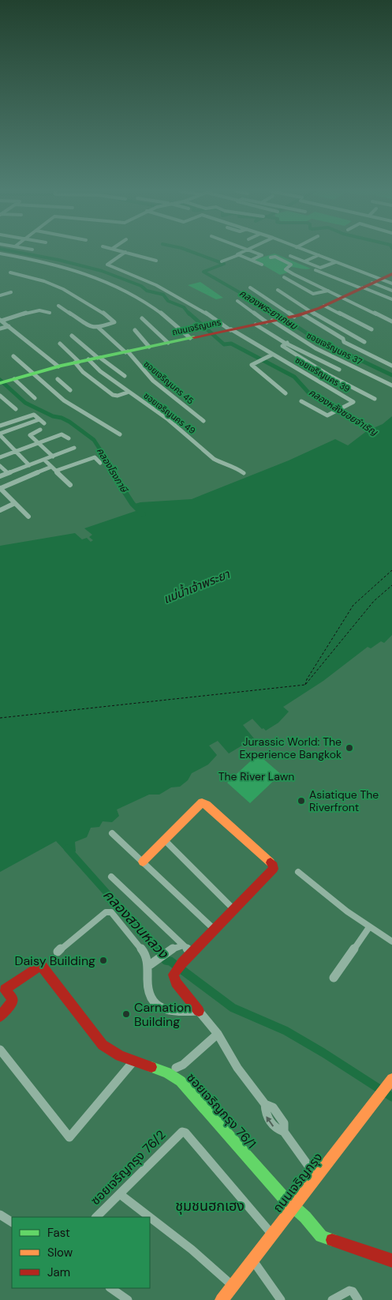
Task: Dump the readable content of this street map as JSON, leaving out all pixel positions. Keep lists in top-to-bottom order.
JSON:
{
  "streets": {
    "main road": ["ถนนเจริญนคร", "ซอยเจริญกรุง 76/1", "ถนนเจริญกรุง"],
    "street": [
      "ซอยเจริญนคร 37",
      "ซอยเจริญนคร 39",
      "ซอยเจริญนคร 45",
      "ซอยเจริญนคร 49",
      "ซอยเจริญกรุง 76/2"
    ]
  },
  "crossings": [
    ["ถนนเจริญนคร", "ซอยเจริญนคร 37"],
    ["ถนนเจริญนคร", "ซอยเจริญนคร 39"],
    ["ถนนเจริญนคร", "ซอยเจริญนคร 45"],
    ["ถนนเจริญนคร", "ซอยเจริญนคร 49"],
    ["ซอยเจริญกรุง 76/1", "ถนนเจริญกรุง"],
    ["ซอยเจริญกรุง 76/2", "ถนนเจริญกรุง"]
  ],
  "districts": ["ชุมชนฮกเฮง"],
  "water": [
    "คลองพระยาเกษม",
    "คลองหลังซอยจำเริญ",
    "คลองโรงภาษี",
    "แม่น้ำเจ้าพระยา",
    "คลองสวนหลวง"
  ],
  "parks": ["The River Lawn"],
  "places": [
    "Jurassic World: The Experience Bangkok",
    "Asiatique The Riverfront",
    "Daisy Building",
    "Carnation Building"
  ],
  "legend": ["Fast", "Slow", "Jam"]
}
